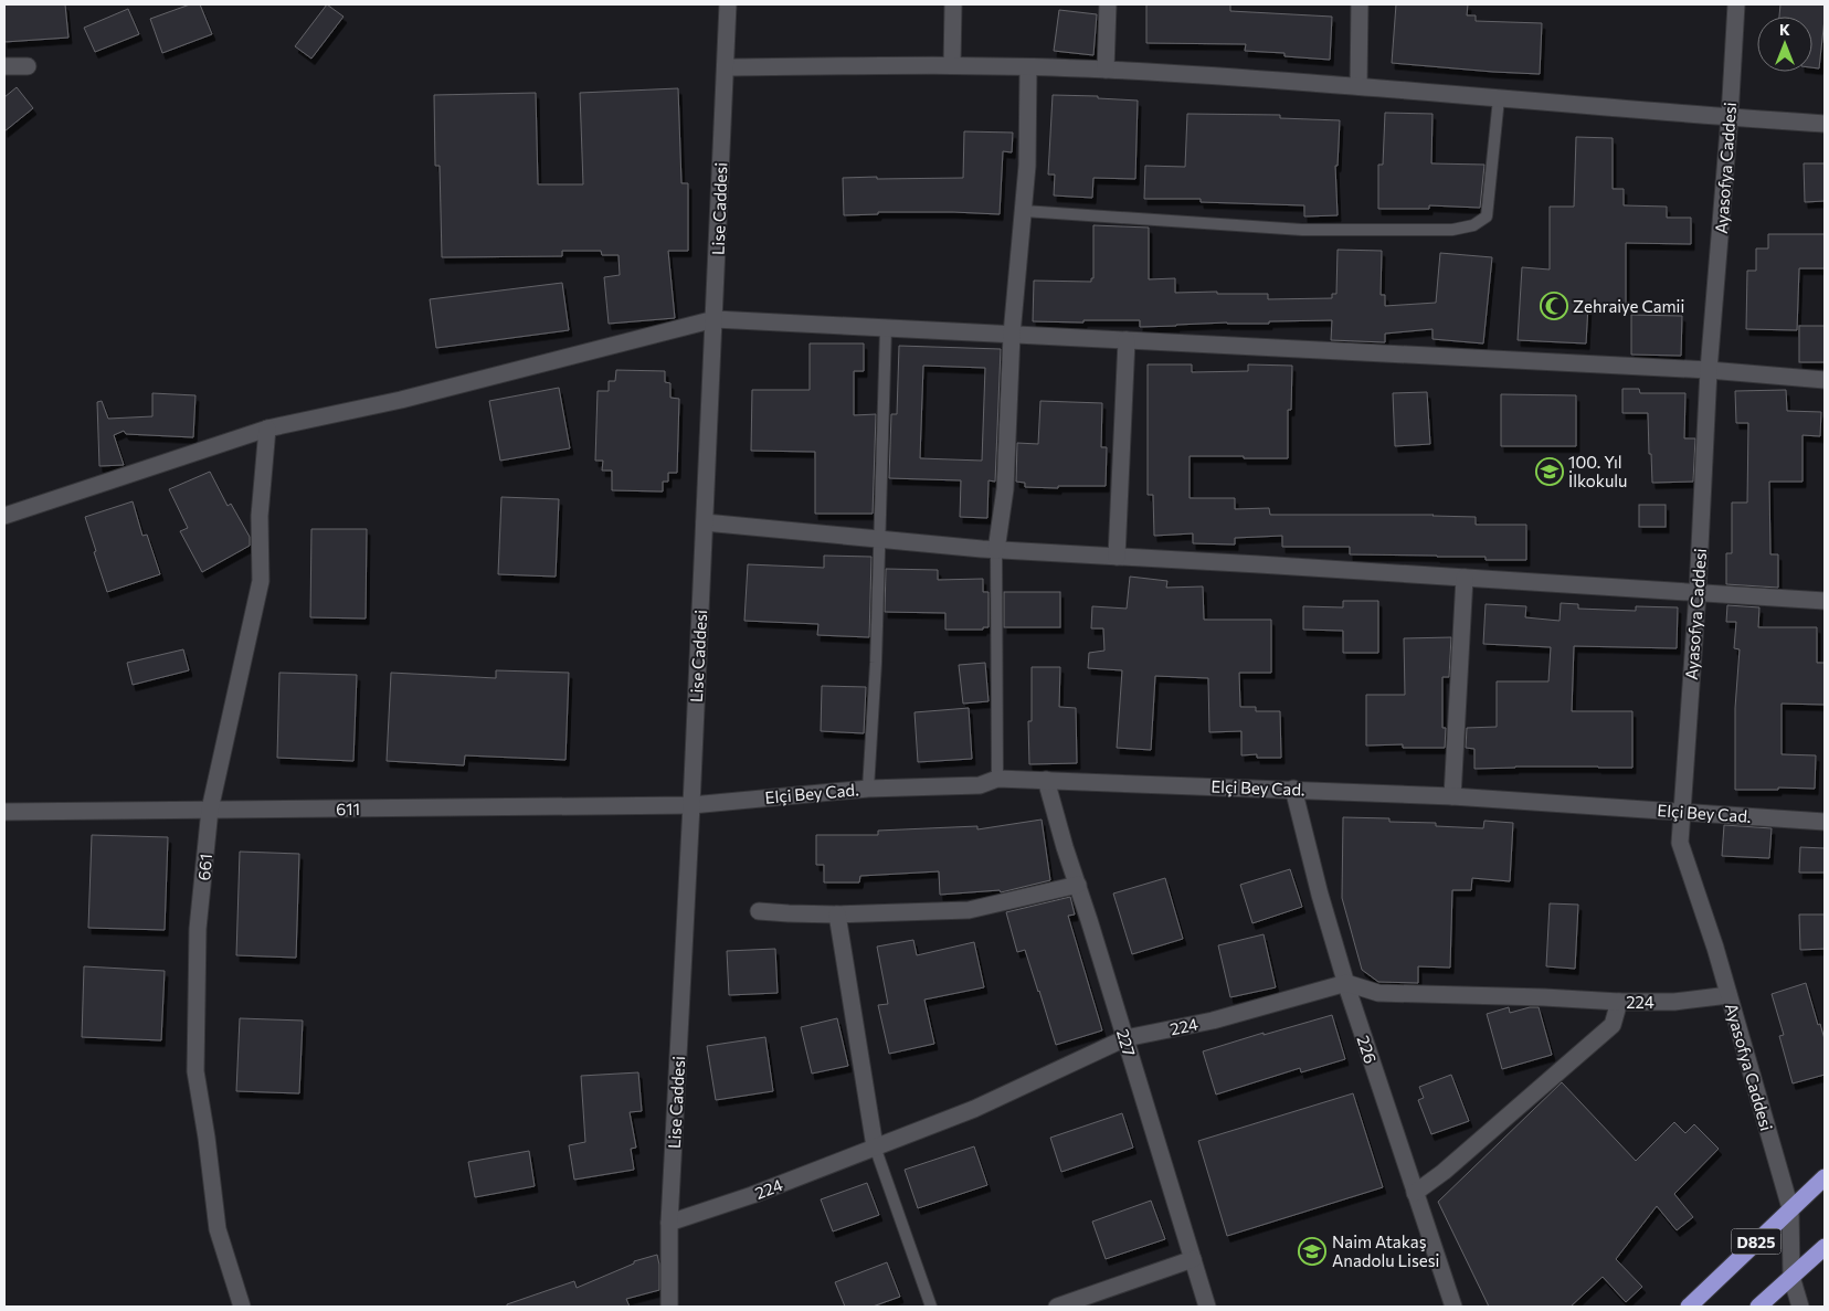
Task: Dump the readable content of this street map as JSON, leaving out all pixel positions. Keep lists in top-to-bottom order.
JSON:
{
  "streets": {
    "highway": ["D825"],
    "street": [
      "Ayasofya Caddesi",
      "Lise Caddesi",
      "Elçi Bey Cad.",
      "611",
      "661",
      "224",
      "227",
      "226"
    ]
  },
  "crossings": [
    ["Ayasofya Caddesi", "Elçi Bey Cad."],
    ["Ayasofya Caddesi", "224"],
    ["Ayasofya Caddesi", "D825"],
    ["Lise Caddesi", "Elçi Bey Cad."],
    ["Lise Caddesi", "611"],
    ["Lise Caddesi", "224"],
    ["Elçi Bey Cad.", "611"],
    ["Elçi Bey Cad.", "227"],
    ["Elçi Bey Cad.", "226"],
    ["611", "661"],
    ["224", "227"],
    ["224", "226"]
  ],
  "places": {
    "mosque": ["Zehraiye Camii"],
    "school or university": ["100. Yıl İlkokulu", "Naim Atakaş Anadolu Lisesi"]
  },
  "north": "top"
}
